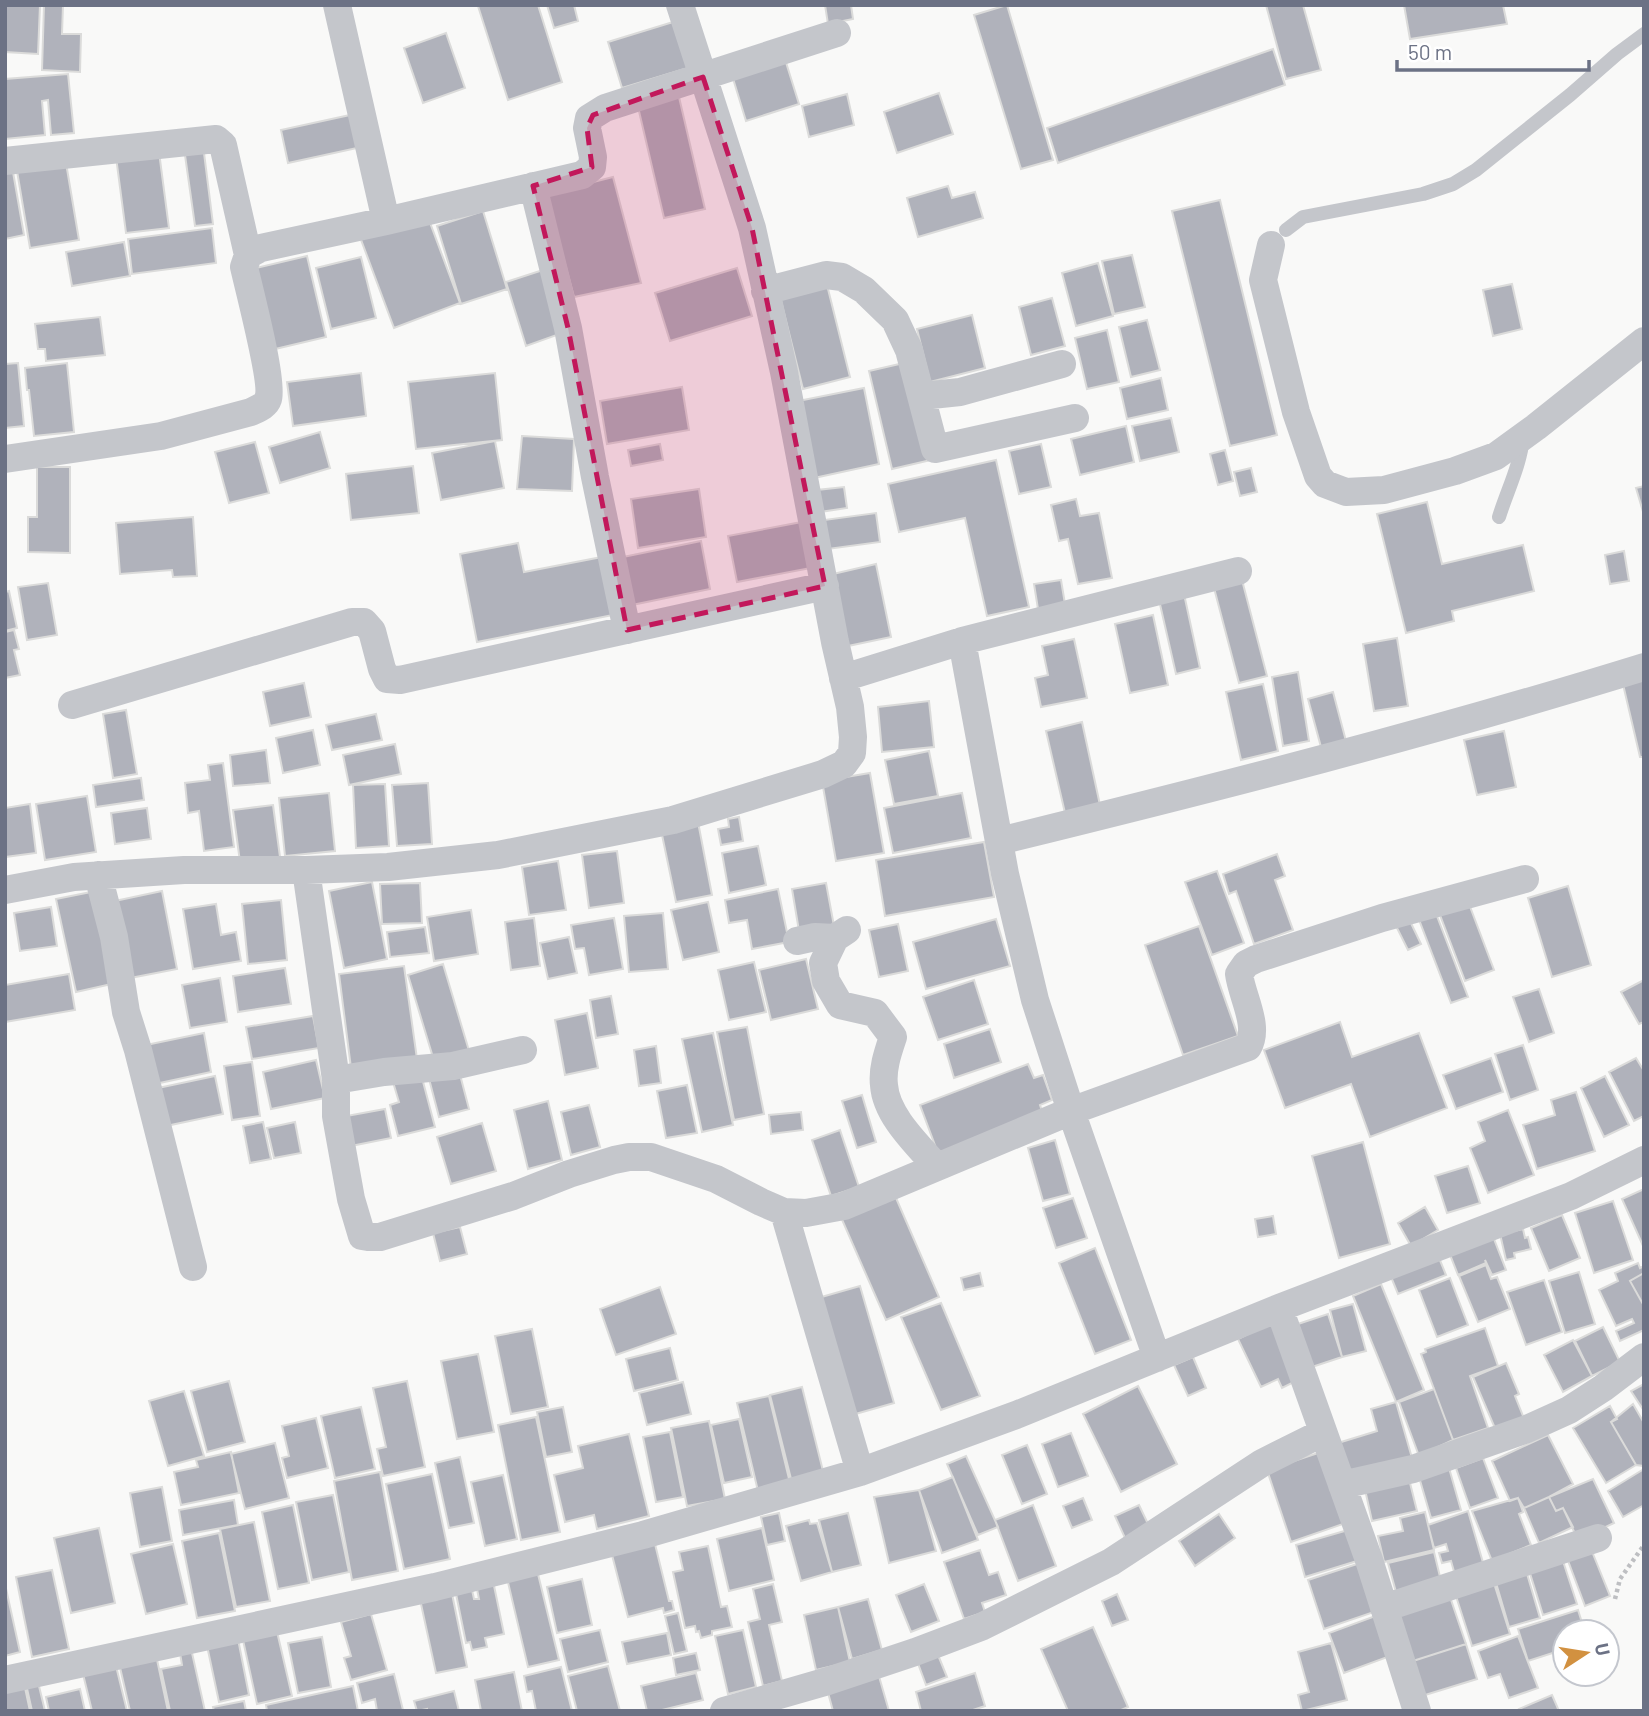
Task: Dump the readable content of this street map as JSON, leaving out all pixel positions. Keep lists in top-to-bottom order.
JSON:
{
  "scale_bar": "50 m",
  "north": "right"
}
